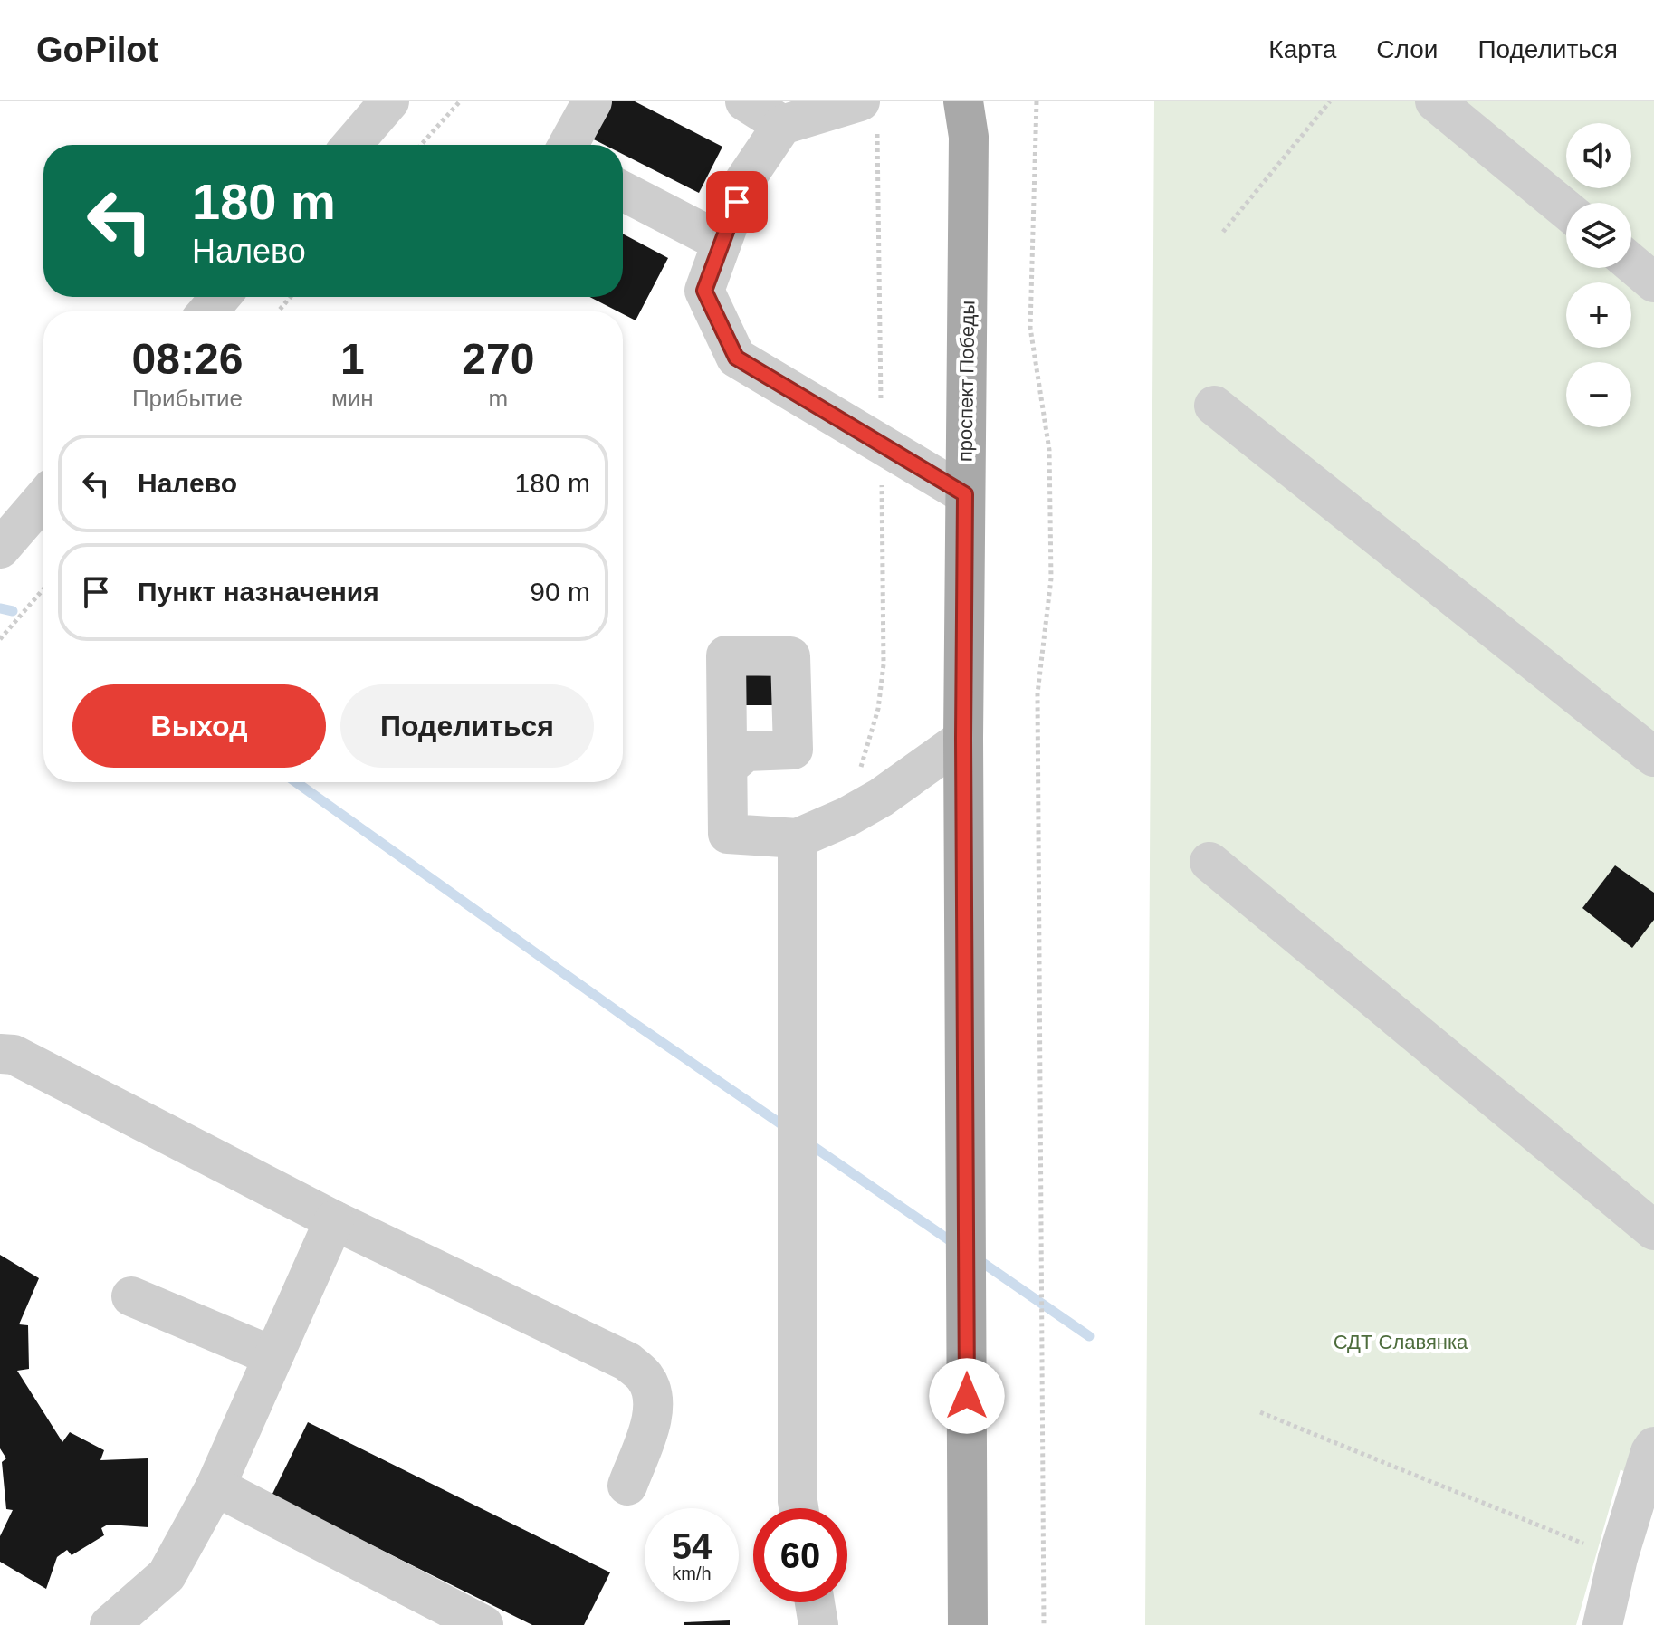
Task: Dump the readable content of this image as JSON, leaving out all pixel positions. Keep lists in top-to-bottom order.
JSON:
{
  "streets": {
    "main road": ["проспект Победы"]
  },
  "parks": ["СДТ Славянка"],
  "page": {
    "header": "GoPilot",
    "nav": ["Карта", "Слои", "Поделиться"],
    "map_buttons": ["+", "−"],
    "turn": ["180 m", "Налево"],
    "eta": [
      "08:26",
      "Прибытие",
      "1",
      "мин",
      "270",
      "m"
    ],
    "list": [
      {
        "name": "Налево",
        "value": "180 m"
      },
      {
        "name": "Пункт назначения",
        "value": "90 m"
      }
    ],
    "buttons": ["Выход", "Поделиться"],
    "speed": "54 km/h",
    "limit": "60"
  }
}
